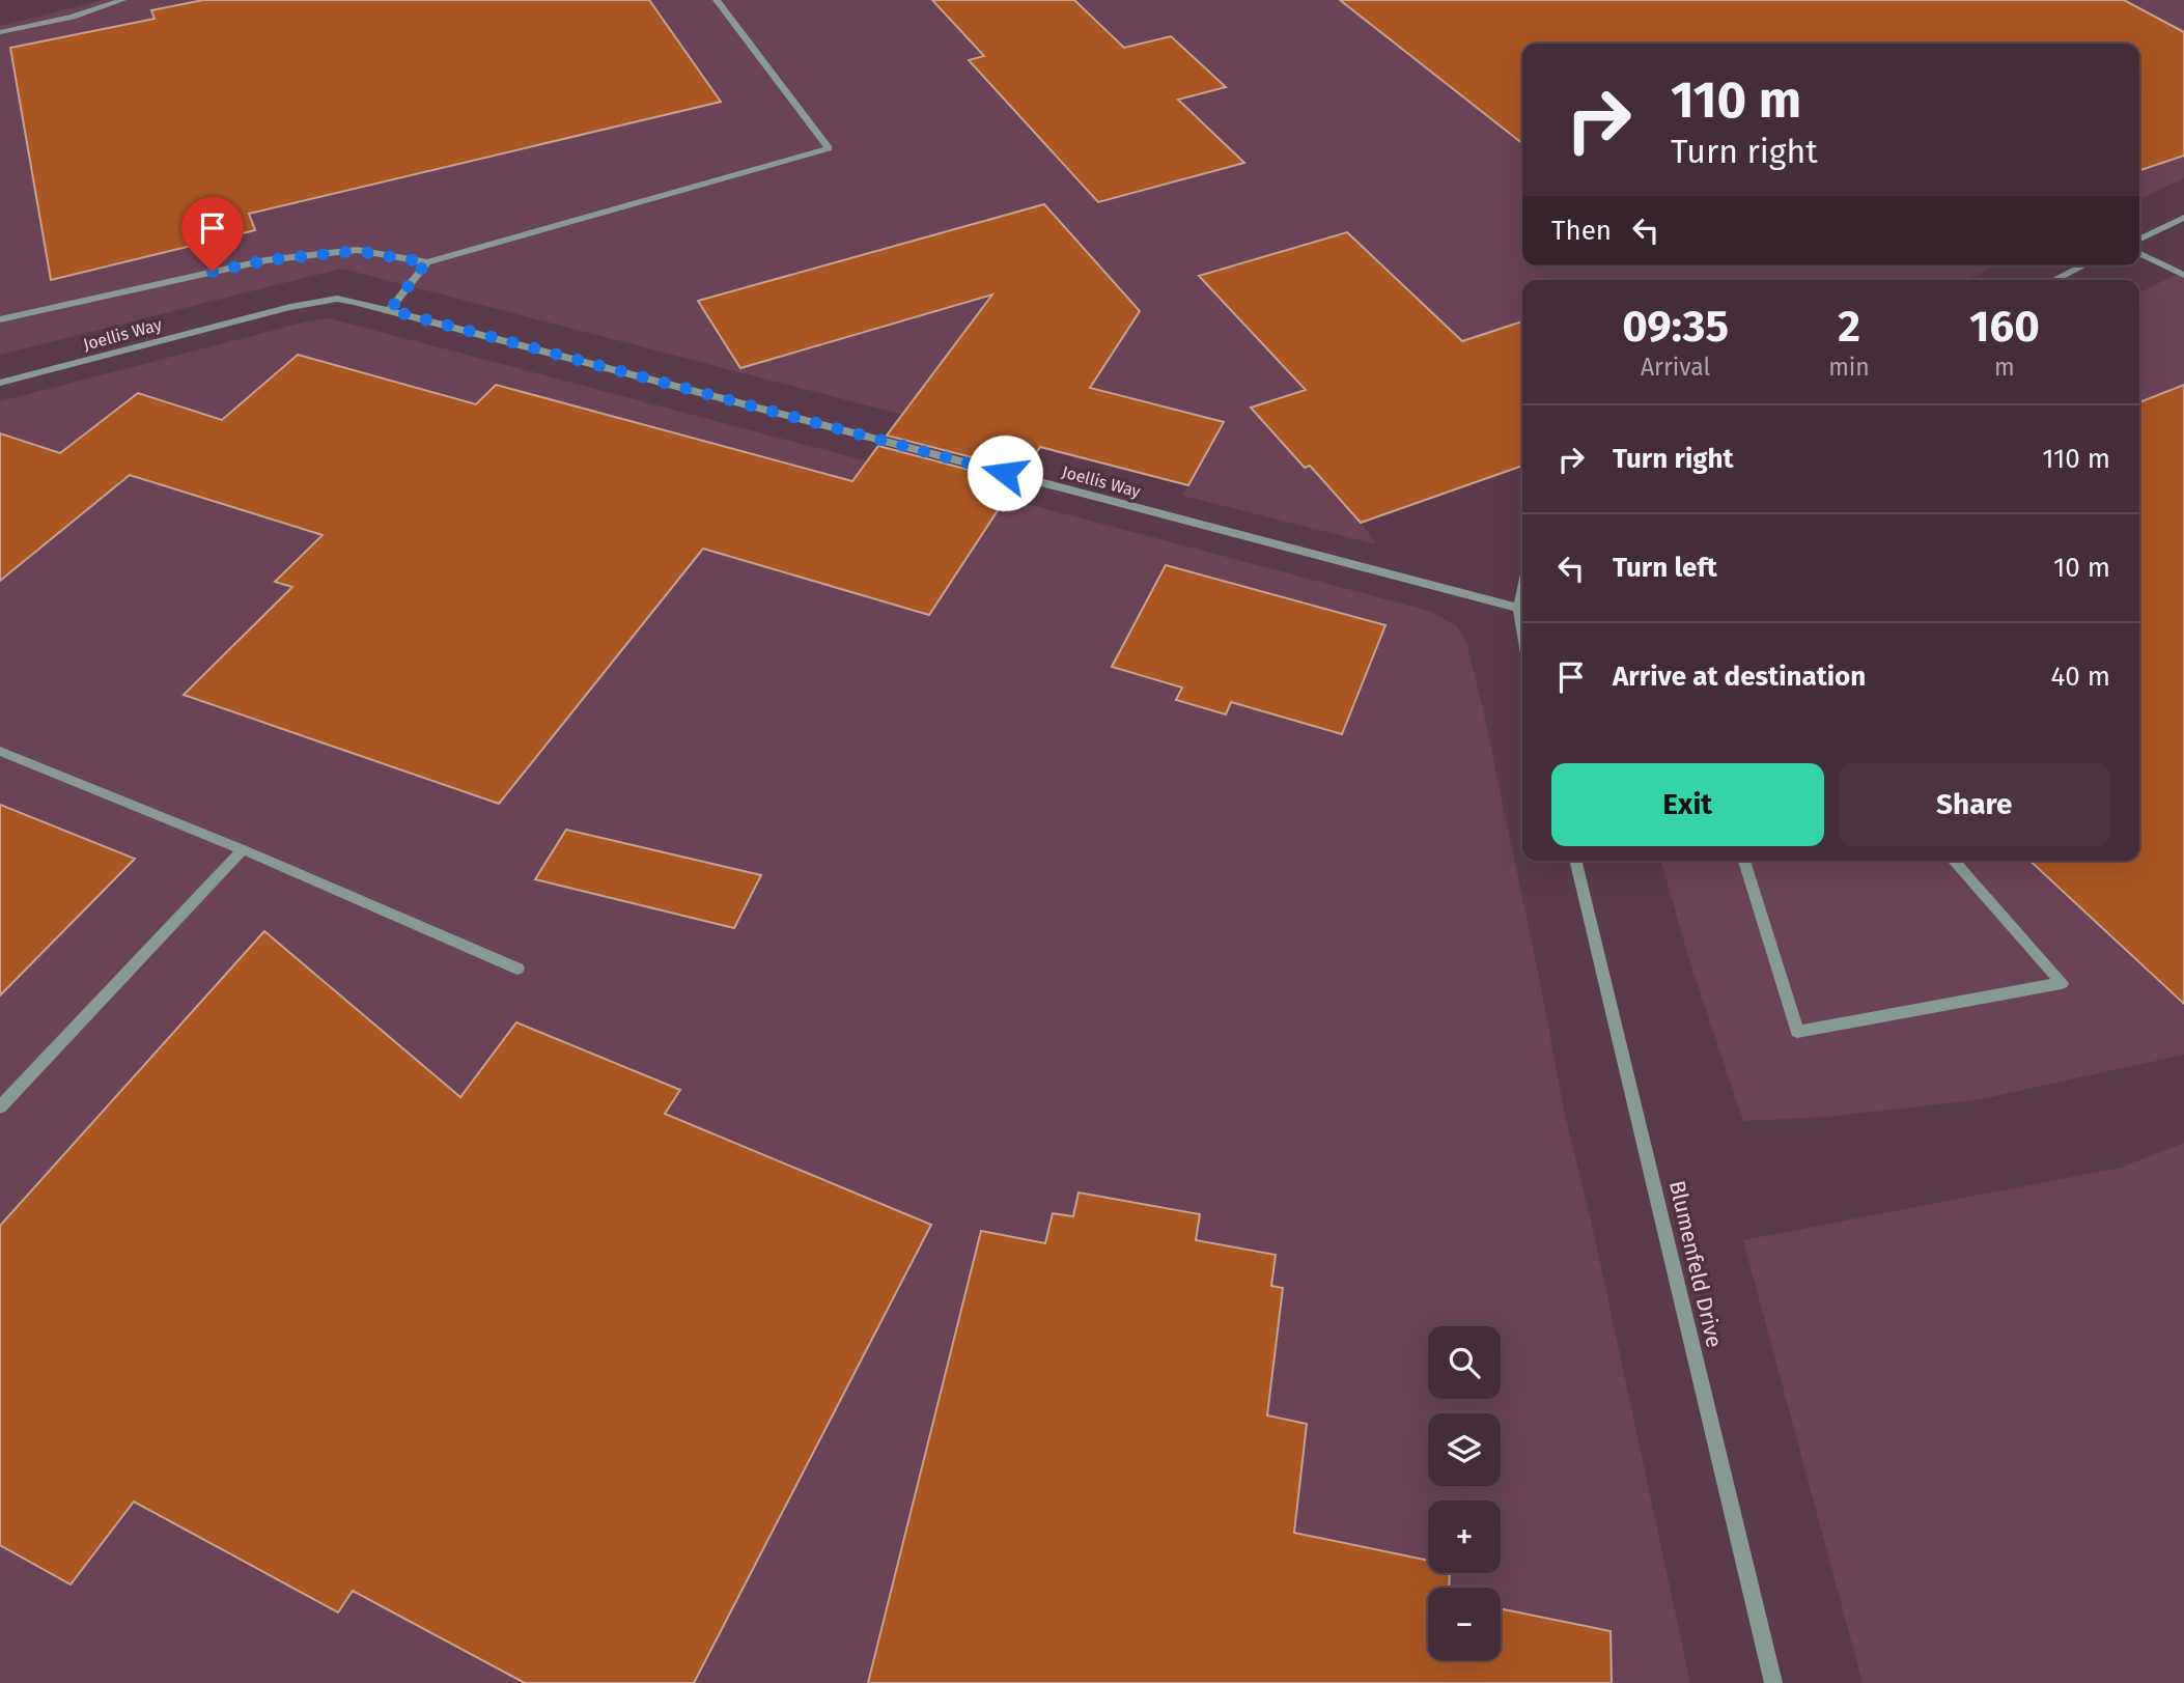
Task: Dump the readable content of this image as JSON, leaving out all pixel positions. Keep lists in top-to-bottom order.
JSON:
{
  "streets": {
    "street": ["Joellis Way", "Blumenfeld Drive"]
  },
  "page": {
    "turn": ["110 m", "Turn right"],
    "then": "Then",
    "eta": [
      "09:35",
      "Arrival",
      "2",
      "min",
      "160",
      "m"
    ],
    "list": [
      {
        "name": "Turn right",
        "value": "110 m"
      },
      {
        "name": "Turn left",
        "value": "10 m"
      },
      {
        "name": "Arrive at destination",
        "value": "40 m"
      }
    ],
    "buttons": ["Exit", "Share"],
    "map_buttons": ["+", "−"]
  }
}
